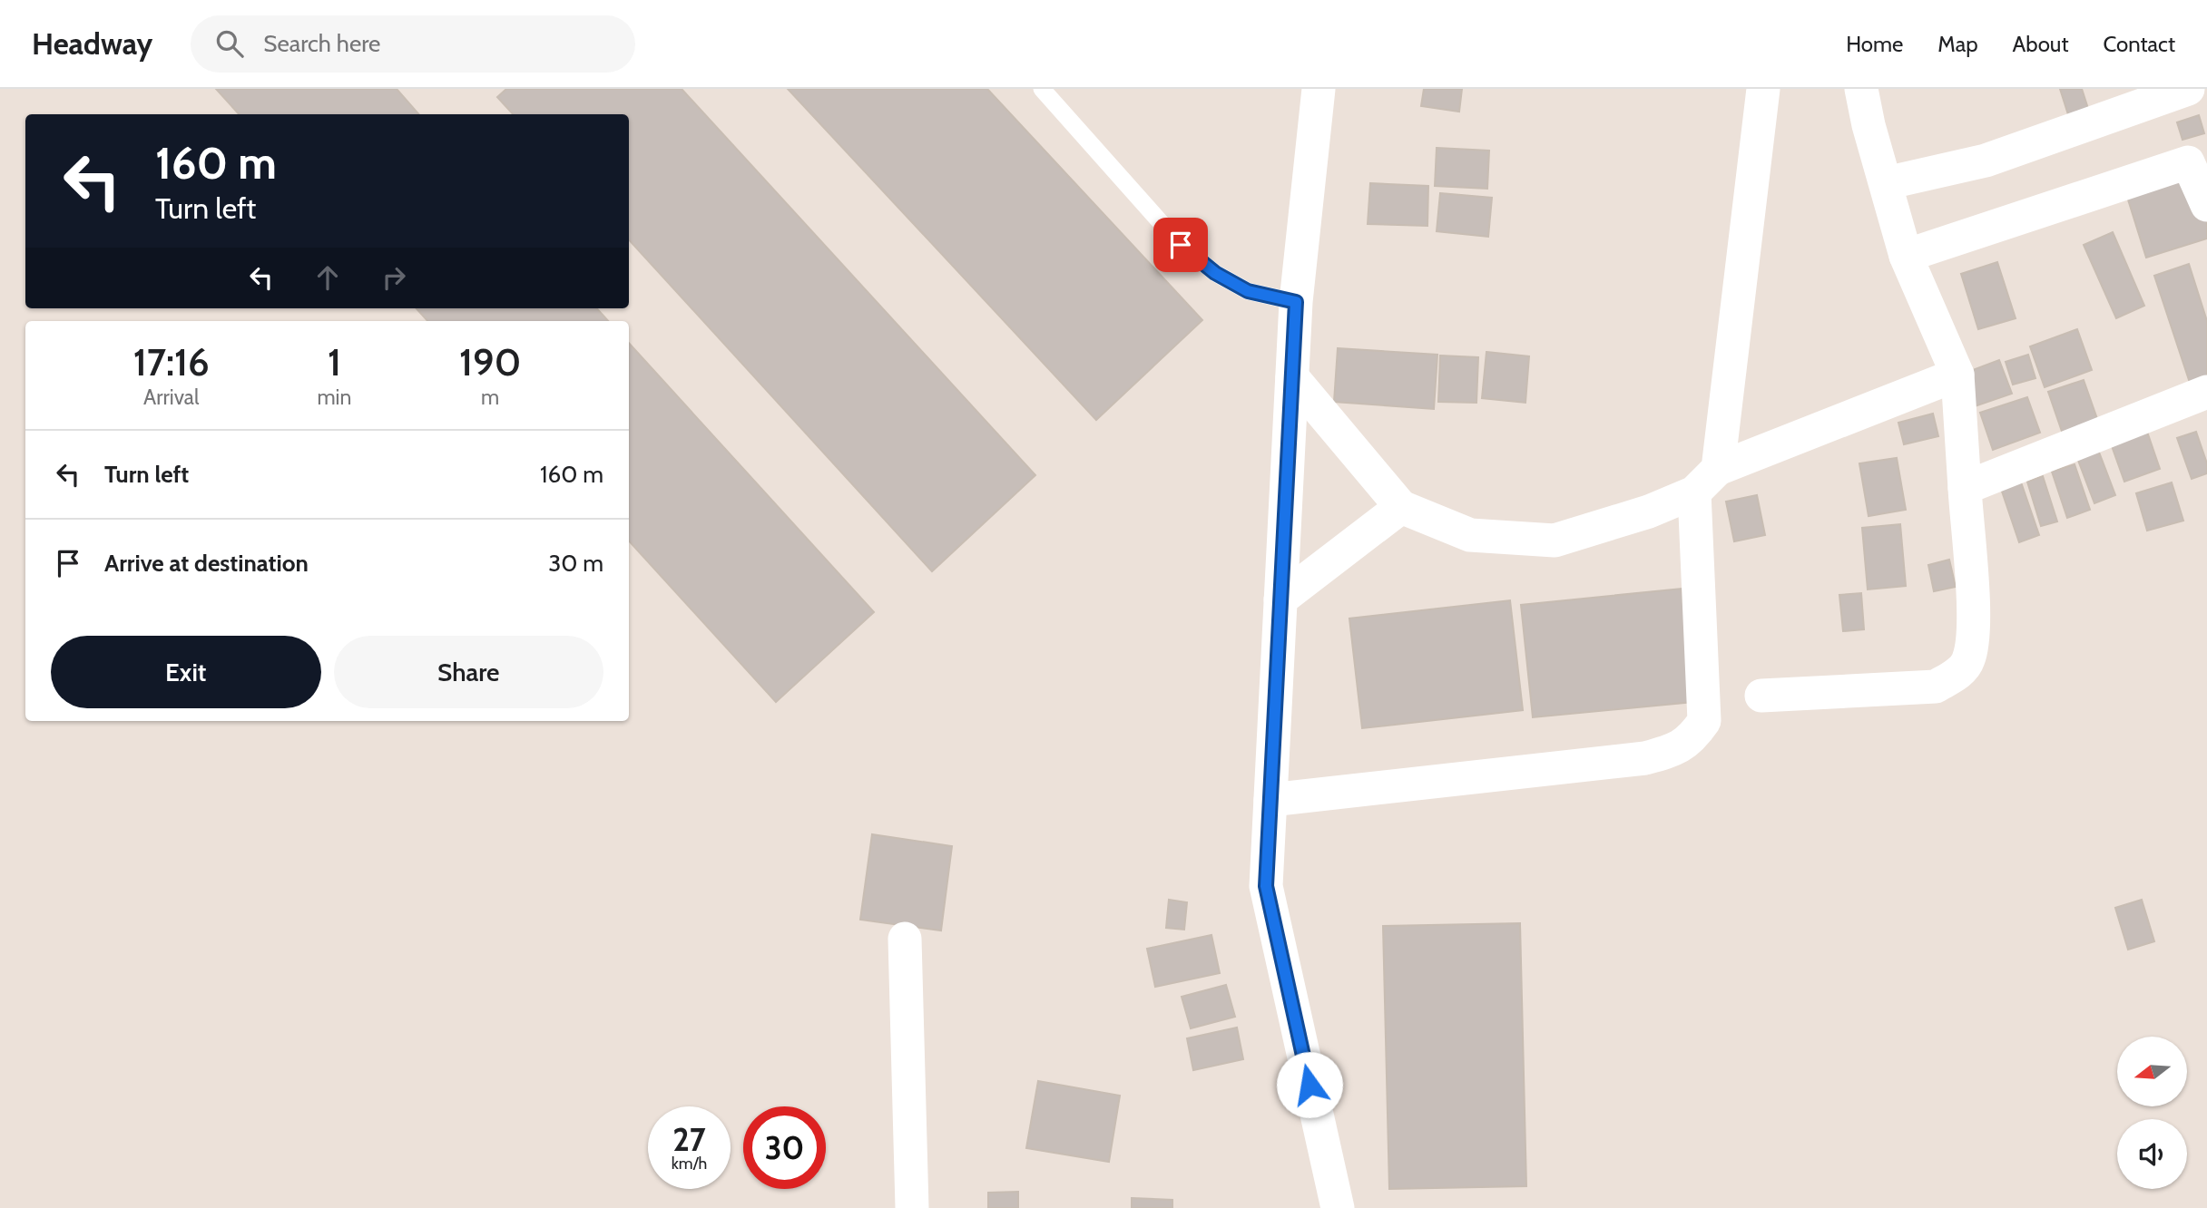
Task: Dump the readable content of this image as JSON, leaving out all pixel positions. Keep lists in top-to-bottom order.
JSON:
{
  "north": "left",
  "page": {
    "header": "Headway",
    "search": "Search here",
    "nav": [
      "Home",
      "Map",
      "About",
      "Contact"
    ],
    "turn": ["160 m", "Turn left"],
    "eta": [
      "17:16",
      "Arrival",
      "1",
      "min",
      "190",
      "m"
    ],
    "list": [
      {
        "name": "Turn left",
        "value": "160 m"
      },
      {
        "name": "Arrive at destination",
        "value": "30 m"
      }
    ],
    "buttons": ["Exit", "Share"],
    "speed": "27 km/h",
    "limit": "30"
  }
}
